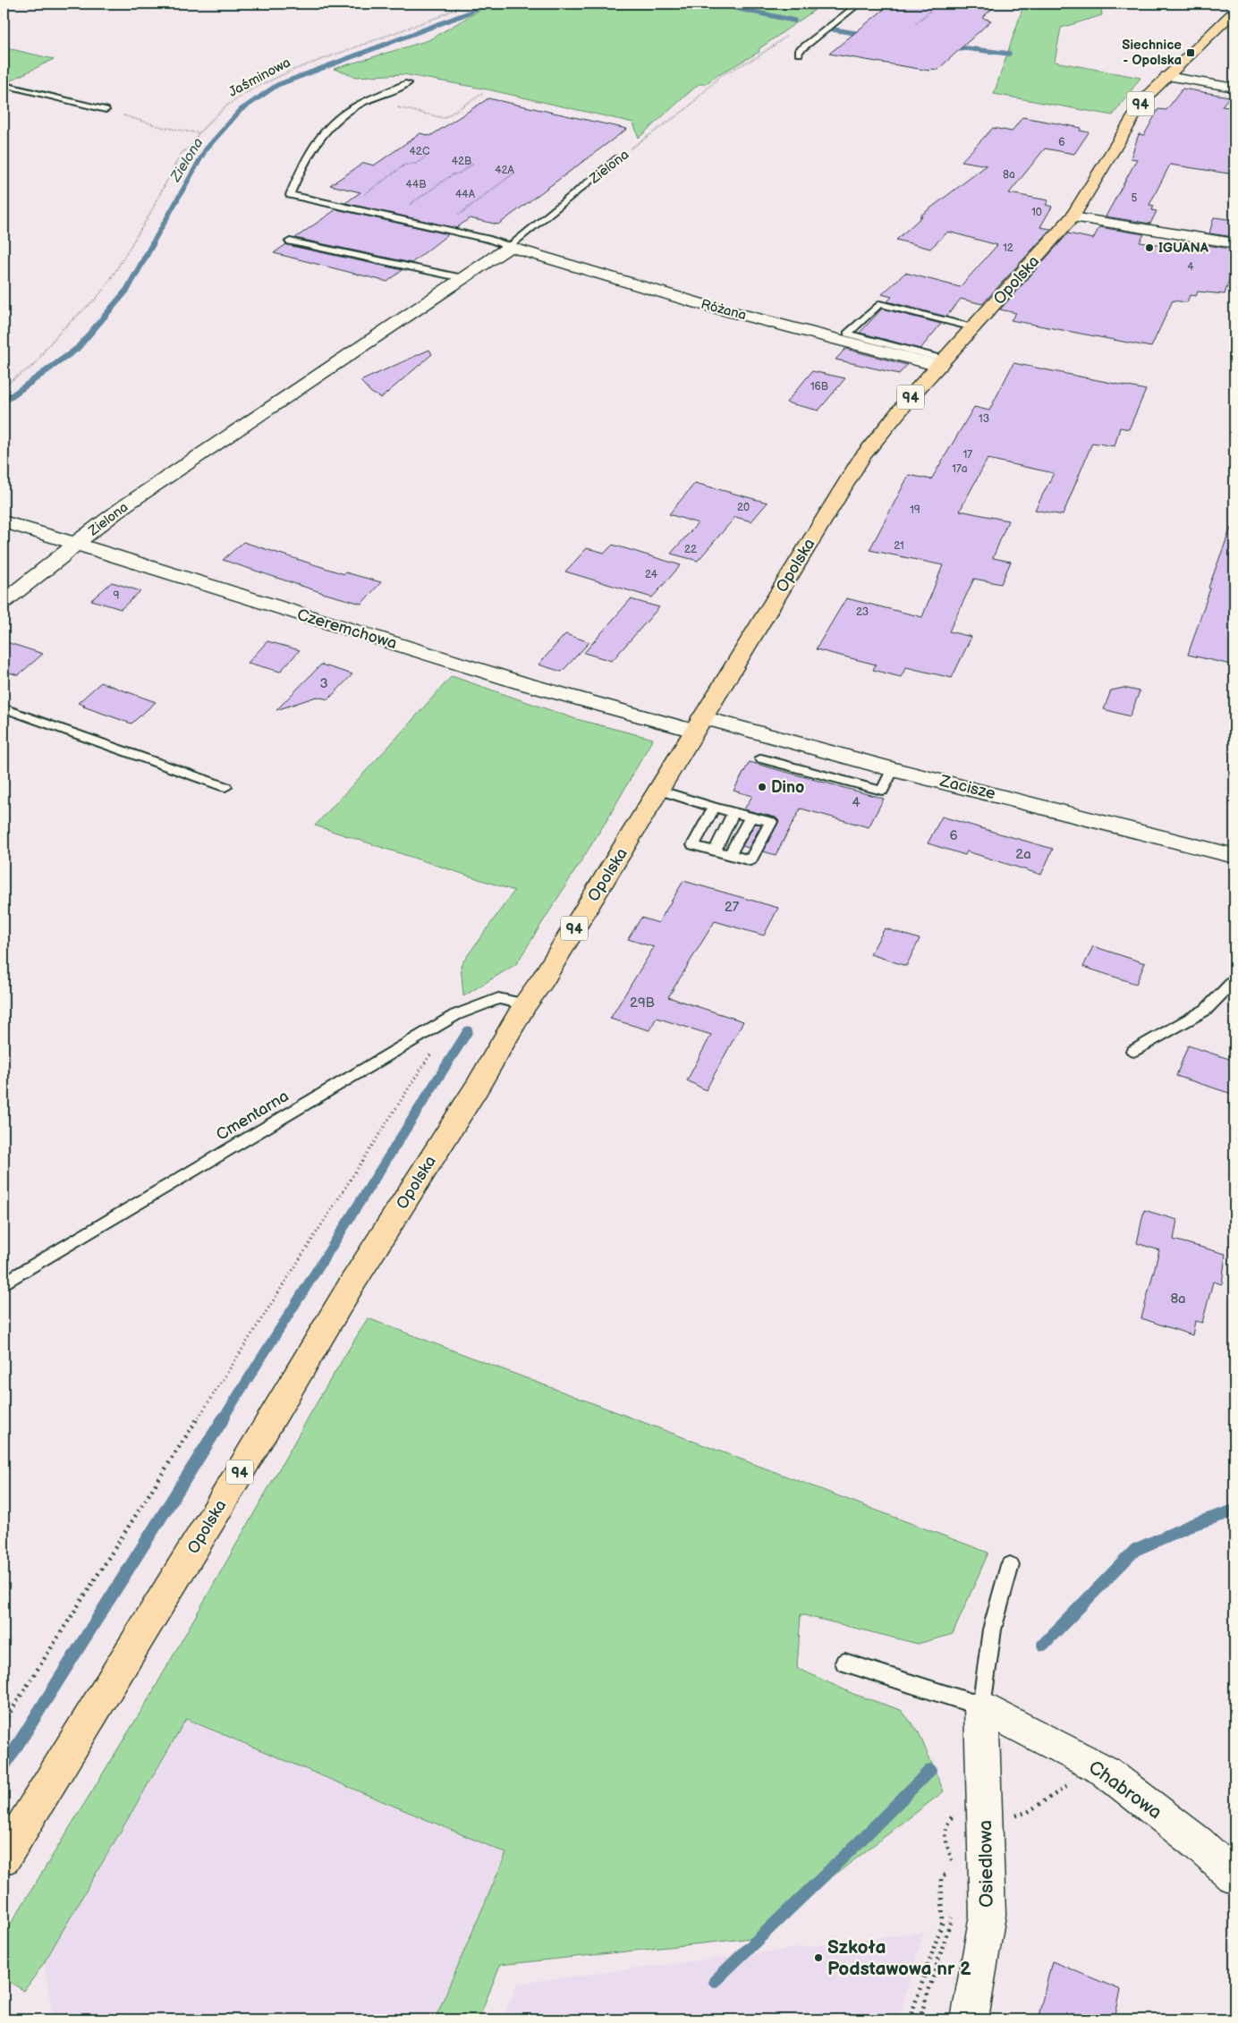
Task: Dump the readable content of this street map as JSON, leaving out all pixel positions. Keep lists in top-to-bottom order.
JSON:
{
  "streets": {
    "main road": ["94", "Opolska"],
    "street": [
      "Zielona",
      "Różana",
      "Czeremchowa",
      "Zacisze",
      "Chabrowa",
      "Osiedlowa"
    ],
    "lane": ["Cmentarna"],
    "path": ["Jaśminowa"]
  },
  "crossings": [
    ["Zielona", "Różana"],
    ["Zielona", "Czeremchowa"],
    ["Opolska", "Różana"],
    ["Opolska", "Czeremchowa"],
    ["Opolska", "Zacisze"],
    ["Opolska", "Cmentarna"],
    ["Czeremchowa", "Zacisze"],
    ["Chabrowa", "Osiedlowa"]
  ],
  "water": ["Zielona"],
  "places": {
    "transit": ["Siechnice - Opolska"],
    "other": ["IGUANA", "Dino", "Szkoła Podstawowa nr 2"]
  },
  "house_numbers": [
    "6",
    "42C",
    "42B",
    "42A",
    "8a",
    "44B",
    "44A",
    "5",
    "10",
    "12",
    "4",
    "16B",
    "13",
    "17",
    "17a",
    "20",
    "19",
    "21",
    "22",
    "24",
    "9",
    "23",
    "3",
    "4",
    "6",
    "2a",
    "27",
    "29B",
    "8a"
  ]
}
